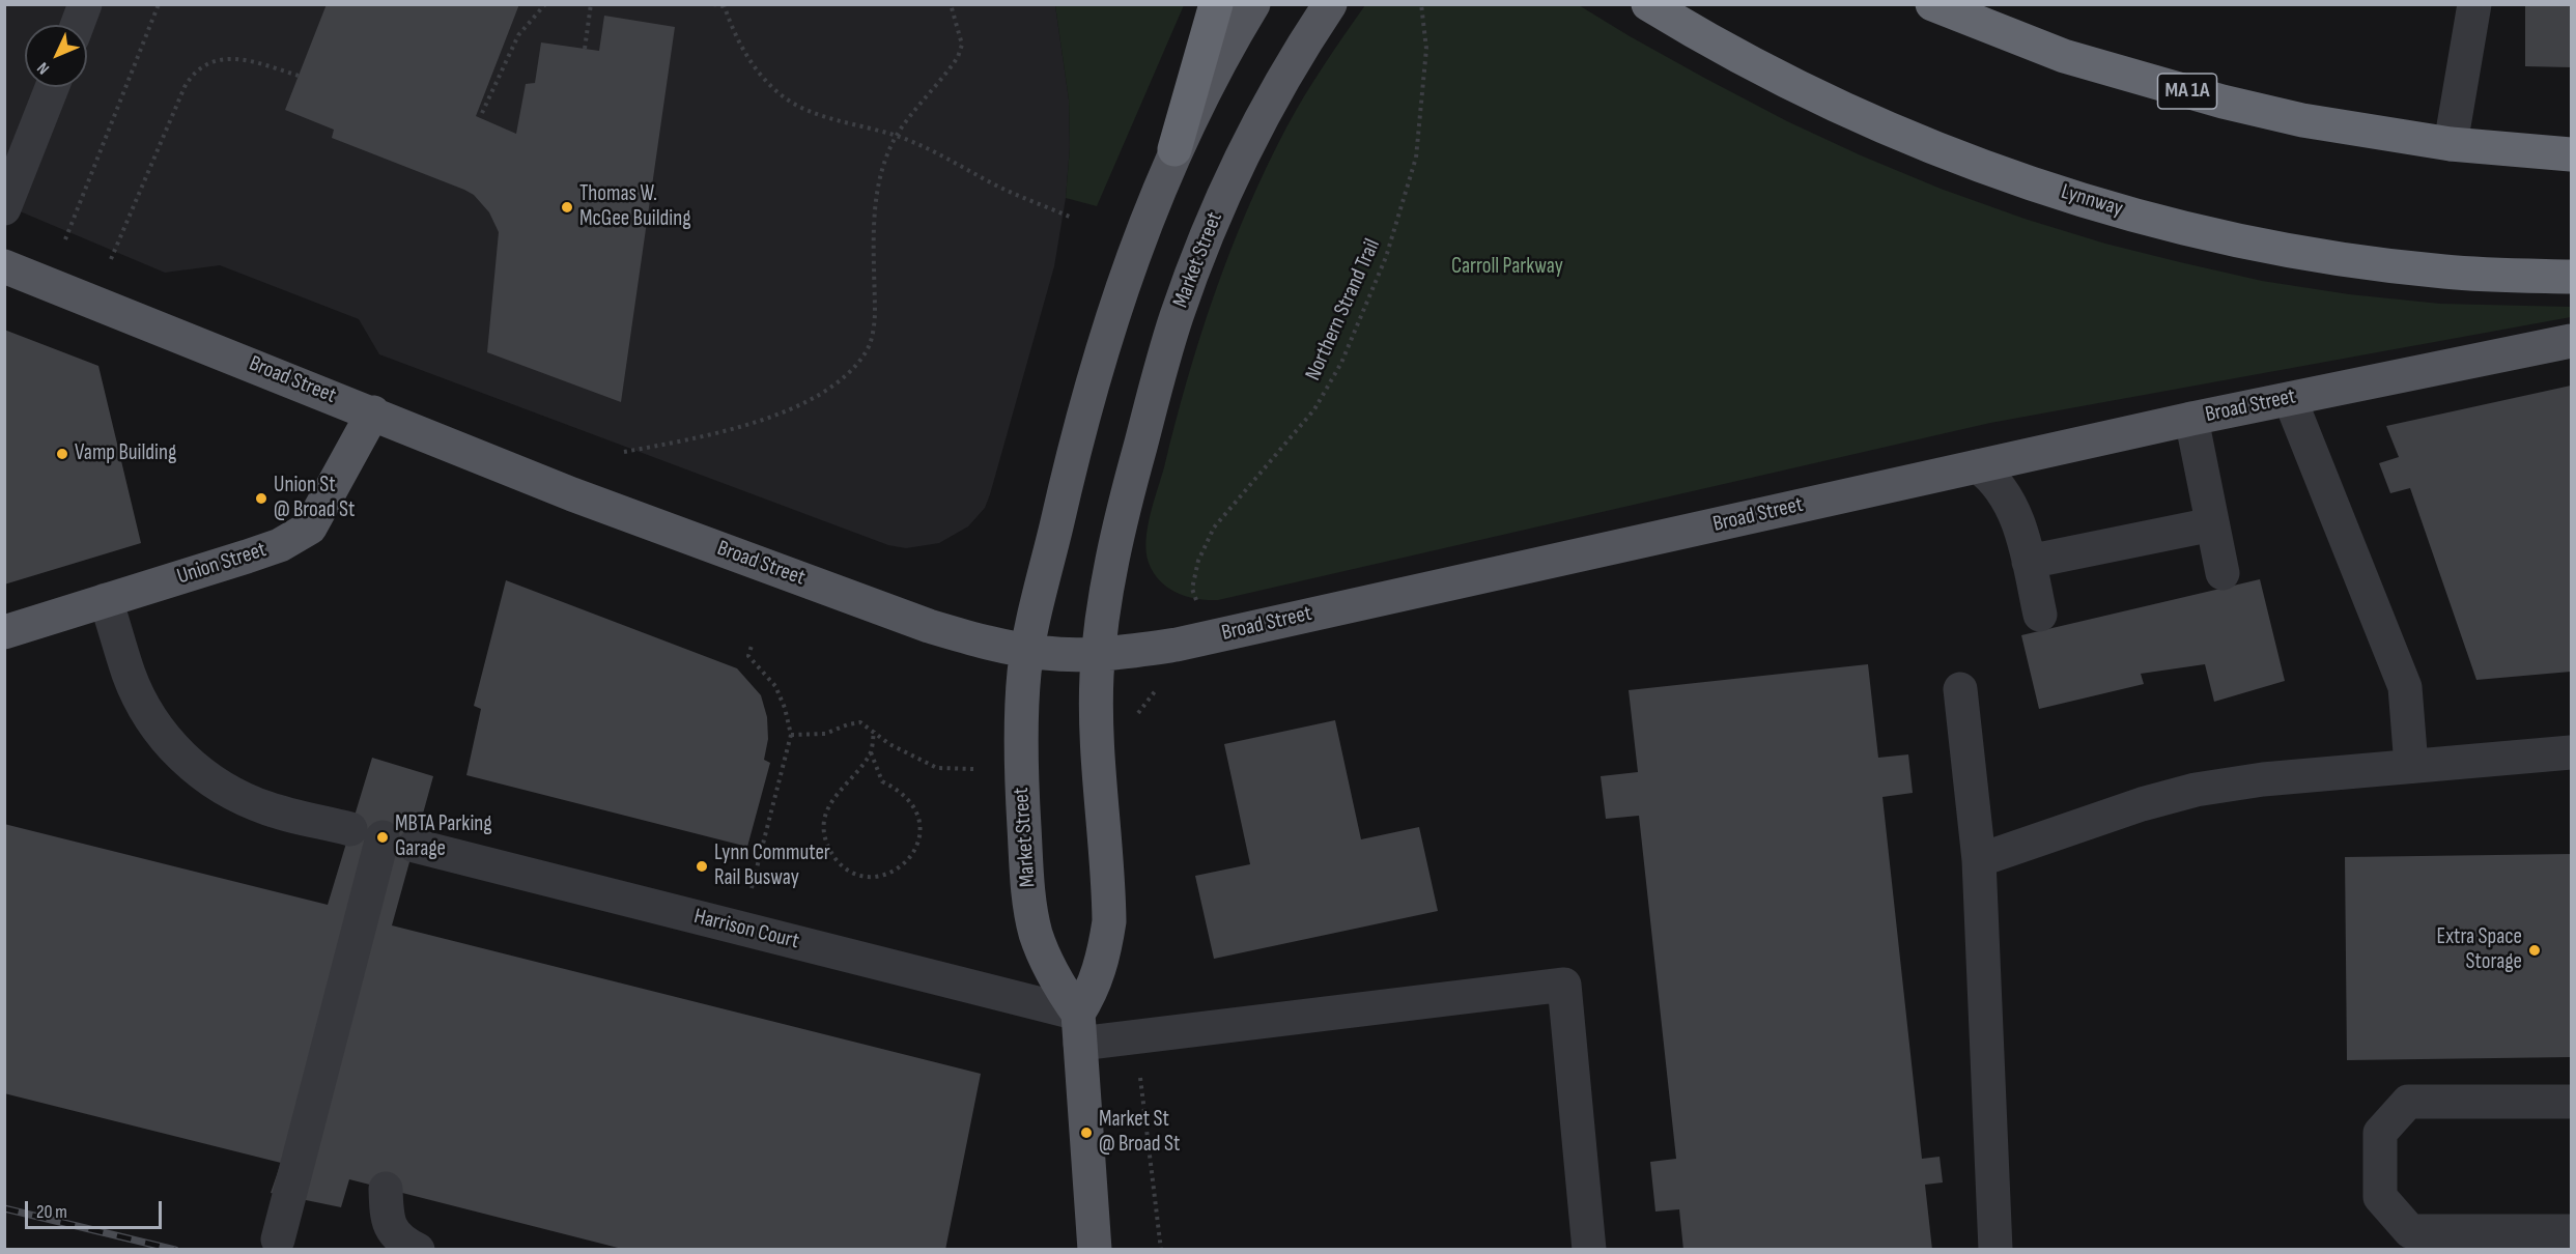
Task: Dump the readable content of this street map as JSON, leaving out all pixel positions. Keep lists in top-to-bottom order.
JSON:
{
  "streets": {
    "highway": ["MA 1A", "Lynnway"],
    "main road": ["Market Street", "Broad Street", "Union Street"],
    "street": ["Harrison Court"],
    "path": ["Northern Strand Trail"]
  },
  "crossings": [
    ["Market Street", "Broad Street"],
    ["Market Street", "Harrison Court"],
    ["Broad Street", "Union Street"]
  ],
  "parks": ["Carroll Parkway"],
  "places": [
    "Thomas W. McGee Building",
    "Vamp Building",
    "Union St @ Broad St",
    "MBTA Parking Garage",
    "Lynn Commuter Rail Busway",
    "Extra Space Storage",
    "Market St @ Broad St"
  ],
  "scale_bar": "20 m",
  "north": "bottom left"
}
